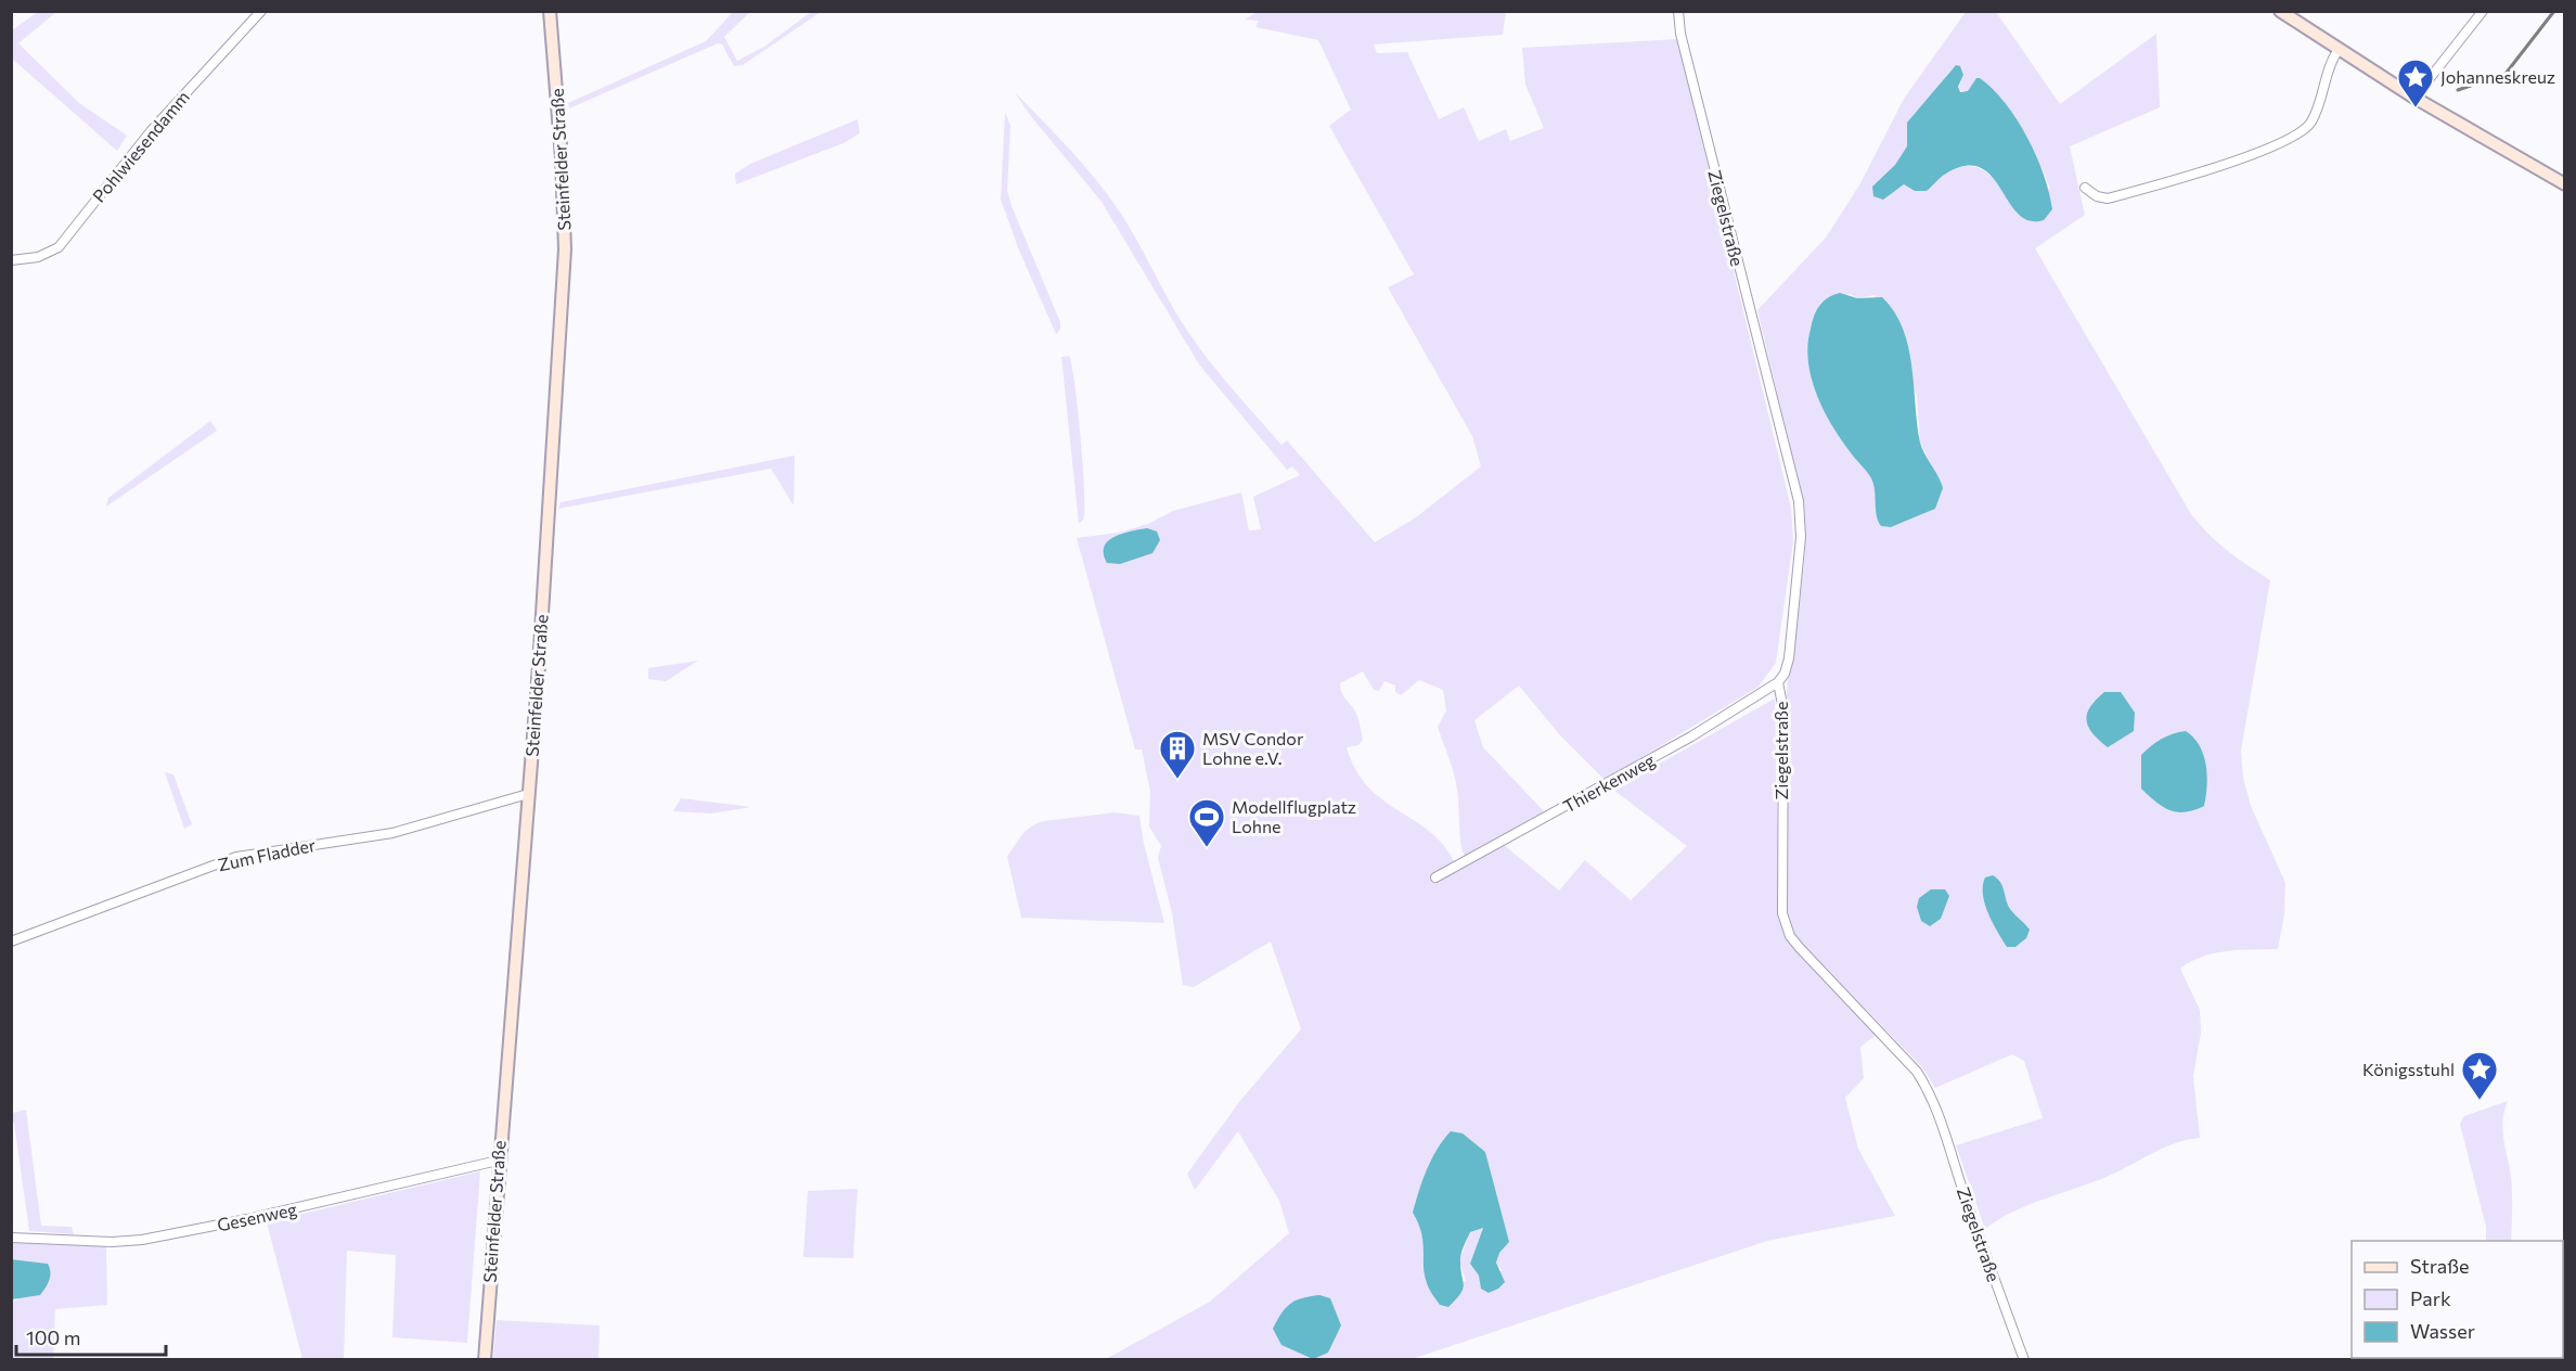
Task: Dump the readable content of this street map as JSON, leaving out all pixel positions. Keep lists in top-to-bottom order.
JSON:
{
  "streets": {
    "main road": ["Steinfelder Straße"],
    "street": [
      "Pohlwiesendamm",
      "Ziegelstraße",
      "Thierkenweg",
      "Zum Fladder",
      "Gesenweg"
    ]
  },
  "crossings": [
    ["Steinfelder Straße", "Zum Fladder"],
    ["Steinfelder Straße", "Gesenweg"],
    ["Ziegelstraße", "Thierkenweg"]
  ],
  "places": {
    "place": ["Johanneskreuz", "Königsstuhl"],
    "building": ["MSV Condor Lohne e.V."],
    "sports": ["Modellflugplatz Lohne"]
  },
  "legend": ["Straße", "Park", "Wasser"],
  "scale_bar": "100 m"
}
